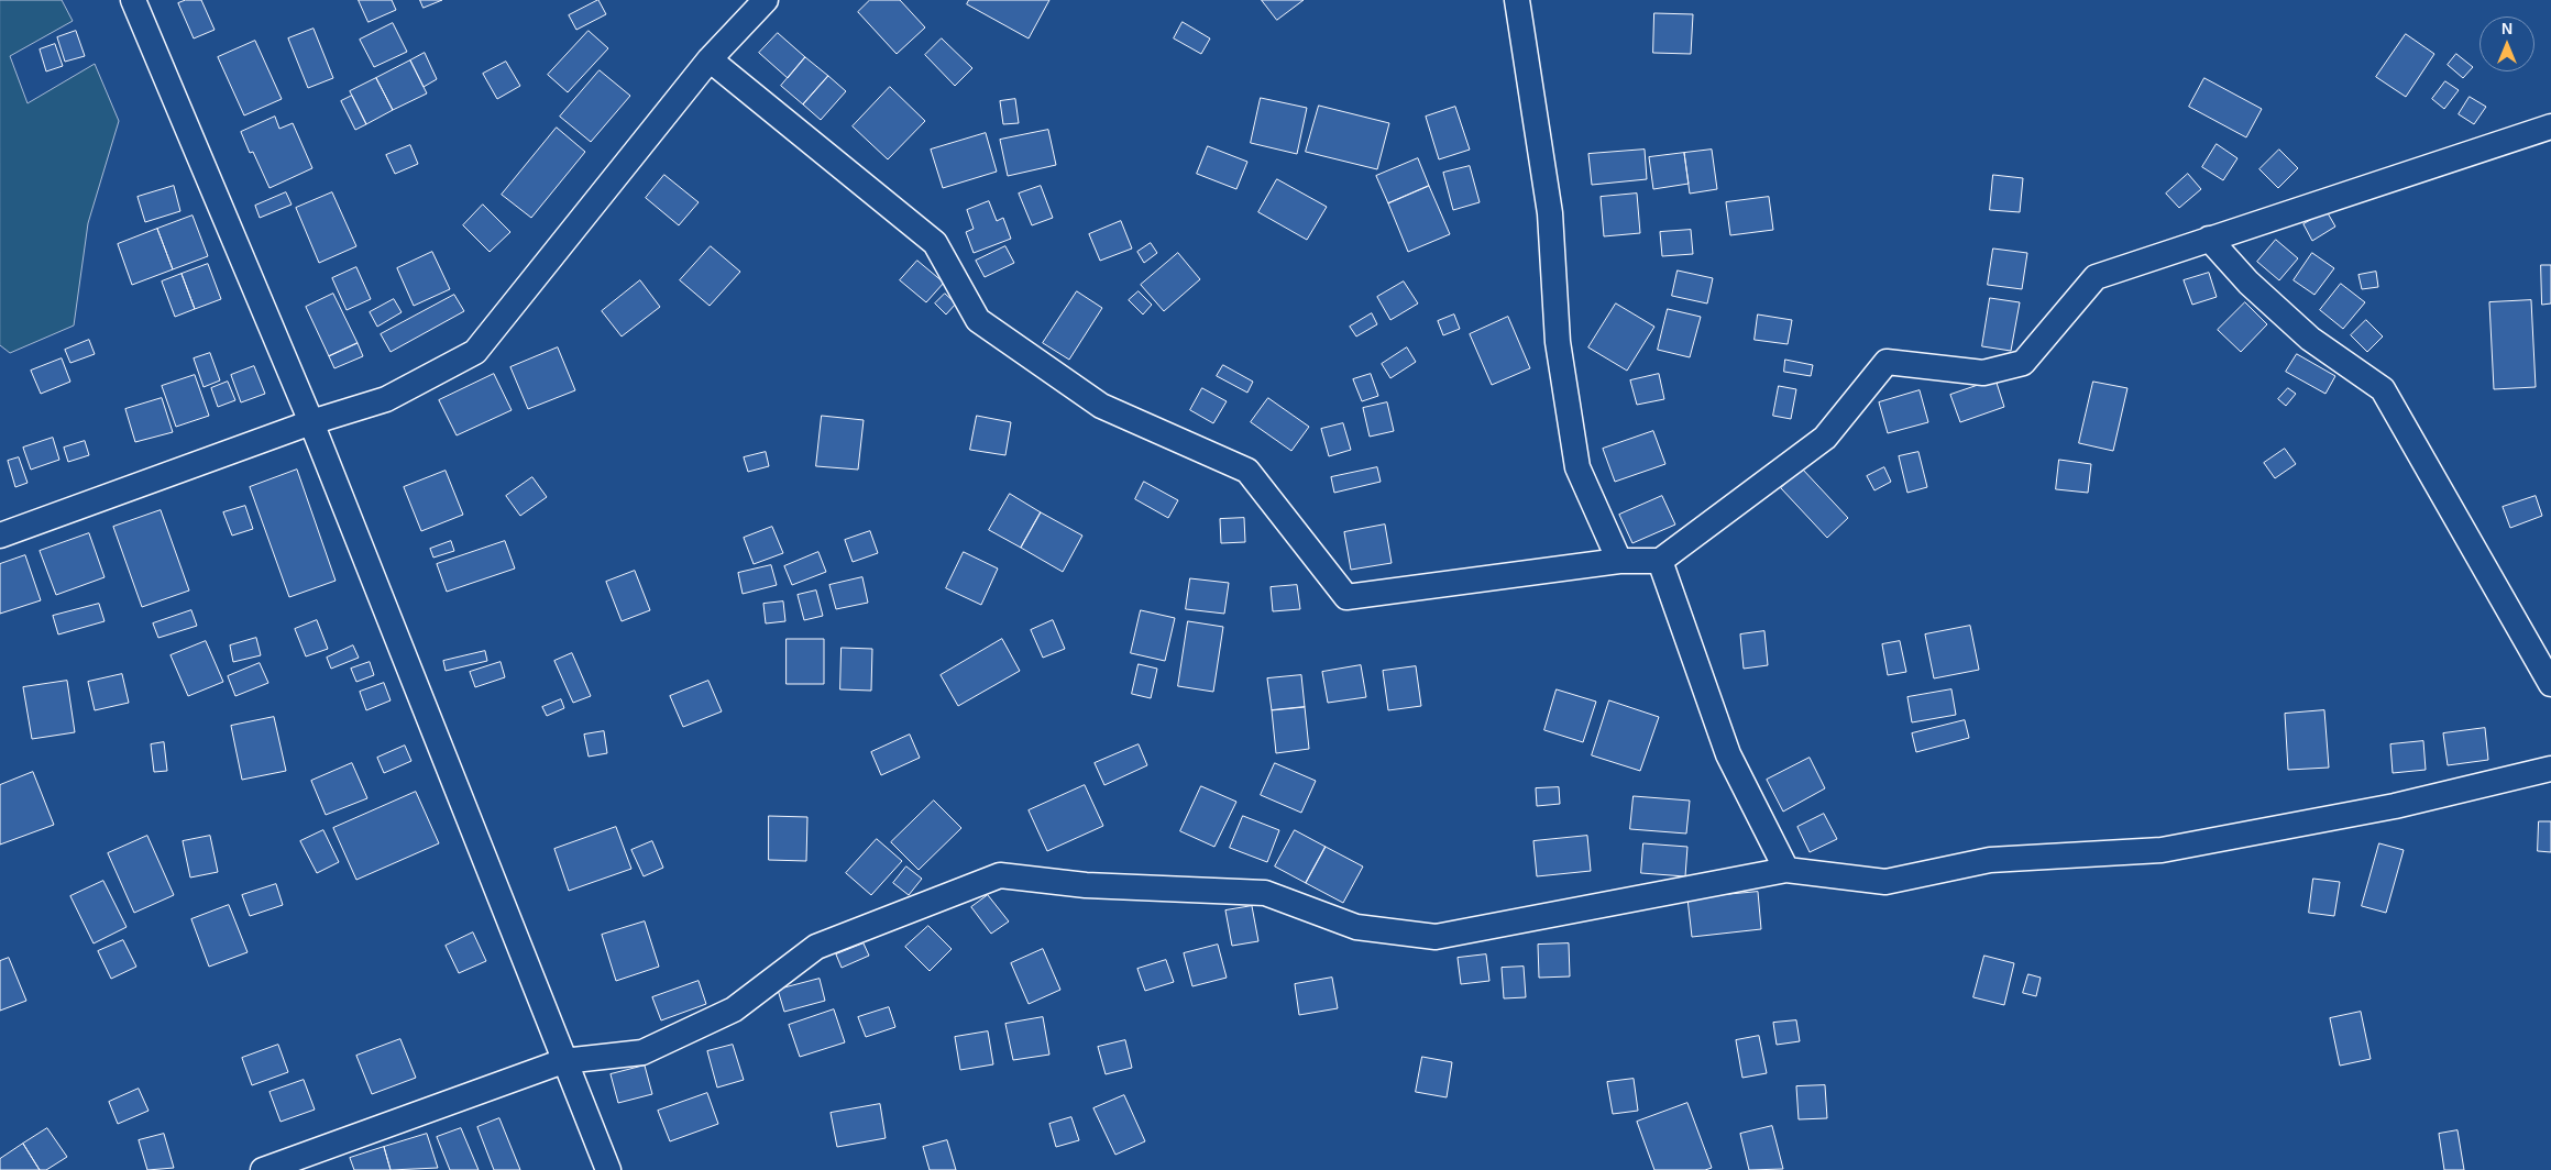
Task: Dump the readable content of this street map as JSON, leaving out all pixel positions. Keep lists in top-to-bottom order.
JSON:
{
  "north": "top"
}
